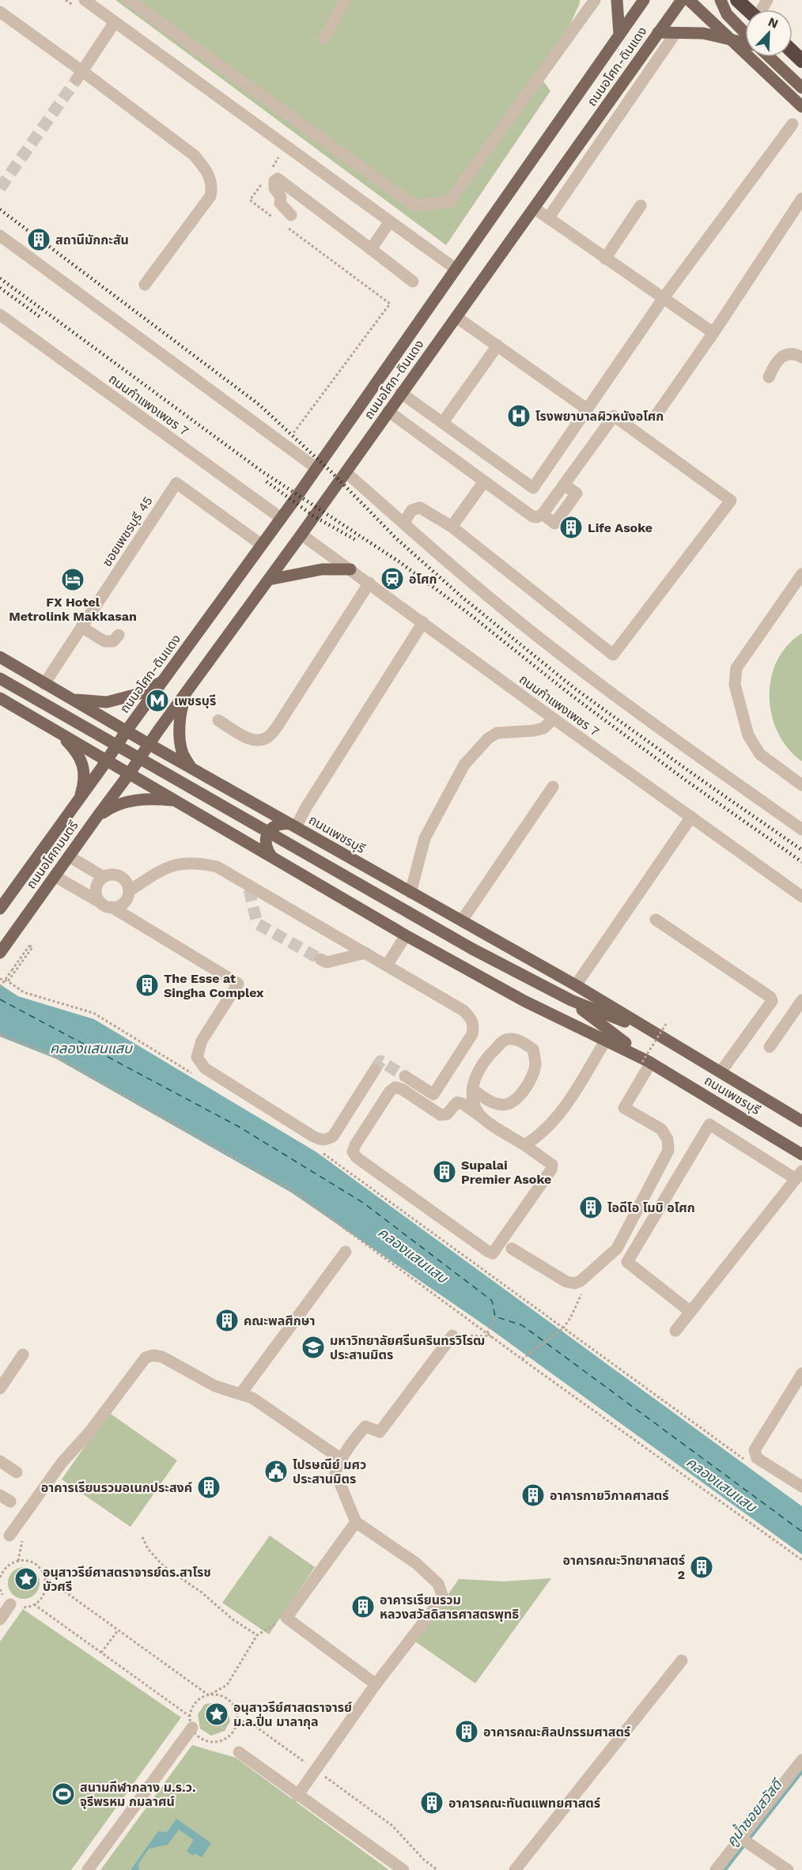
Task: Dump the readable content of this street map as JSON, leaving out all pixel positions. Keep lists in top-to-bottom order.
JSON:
{
  "streets": {
    "main road": ["ถนนอโศก-ดินแดง", "ถนนเพชรบุรี", "ถนนอโศกมนตรี"],
    "street": ["ถนนกำแพงเพชร 7", "ซอยเพชรบุรี 45"]
  },
  "crossings": [
    ["ถนนอโศก-ดินแดง", "ถนนกำแพงเพชร 7"],
    ["ถนนอโศก-ดินแดง", "ซอยเพชรบุรี 45"],
    ["ถนนอโศก-ดินแดง", "ถนนเพชรบุรี"],
    ["ถนนอโศก-ดินแดง", "ถนนอโศกมนตรี"],
    ["ซอยเพชรบุรี 45", "ถนนเพชรบุรี"],
    ["ถนนเพชรบุรี", "ถนนอโศกมนตรี"]
  ],
  "water": ["คลองแสนแสบ", "คูน้ำซอยสวัสดี"],
  "places": {
    "building": [
      "สถานีมักกะสัน",
      "Life Asoke",
      "The Esse at Singha Complex",
      "Supalai Premier Asoke",
      "ไอดีโอ โมบิ อโศก",
      "คณะพลศึกษา",
      "อาคารเรียนรวมอเนกประสงค์",
      "อาคารกายวิภาคศาสตร์",
      "อาคารคณะวิทยาศาสตร์ 2",
      "อาคารเรียนรวม หลวงสวัสดิสารศาสตรพุทธิ",
      "อาคารคณะศิลปกรรมศาสตร์",
      "อาคารคณะทันตแพทยศาสตร์"
    ],
    "hospital": ["โรงพยาบาลผิวหนังอโศก"],
    "station": ["อโศก"],
    "hotel": ["FX Hotel Metrolink Makkasan"],
    "metro station": ["เพชรบุรี"],
    "school or university": ["มหาวิทยาลัยศรีนครินทรวิโรฒ ประสานมิตร"],
    "public building": ["ไปรษณีย์ มศว ประสานมิตร"],
    "place": ["อนุสาวรีย์ศาสตราจารย์ดร.สาโรช บัวศรี", "อนุสาวรีย์ศาสตราจารย์ ม.ล.ปิ่น มาลากุล"],
    "sports": ["สนามกีฬากลาง ม.ร.ว. จุรีพรหม กมลาศน์"]
  },
  "north": "top right"
}
